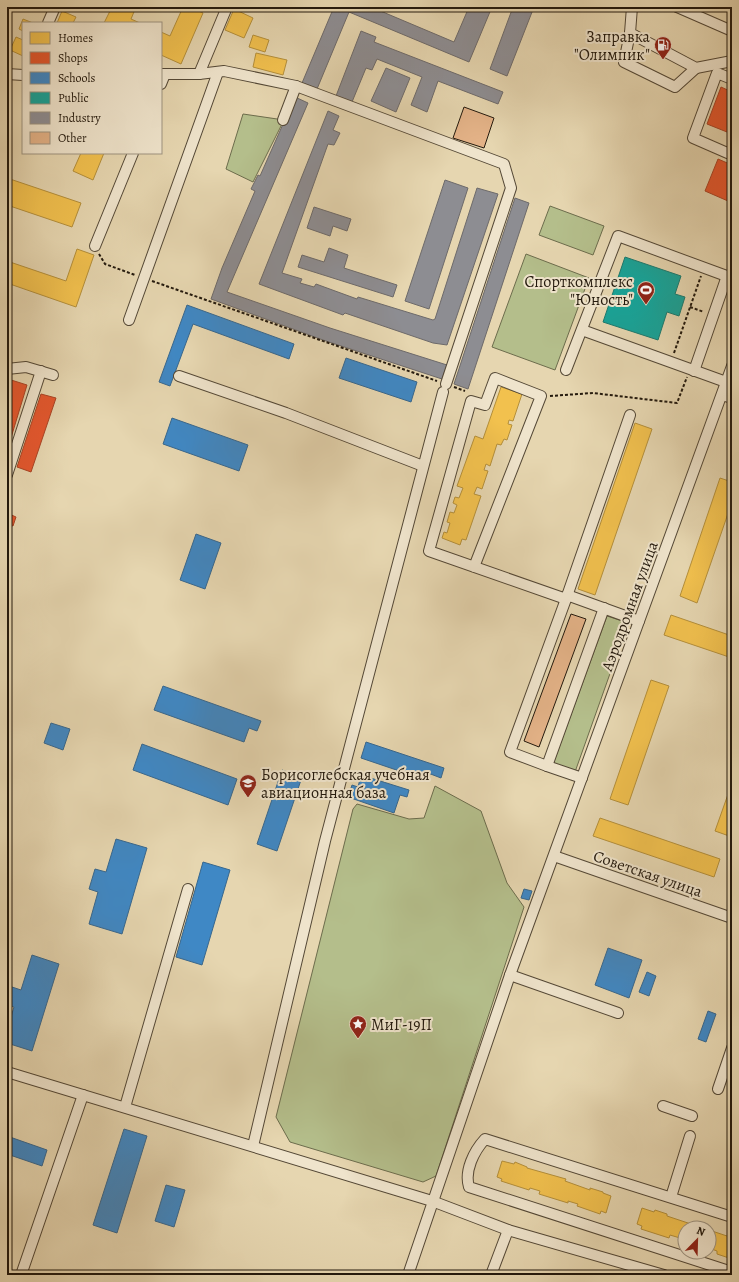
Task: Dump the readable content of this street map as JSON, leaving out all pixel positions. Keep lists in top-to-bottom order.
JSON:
{
  "streets": {
    "street": ["Аэродромная улица", "Советская улица"]
  },
  "crossings": [
    ["Аэродромная улица", "Советская улица"]
  ],
  "places": {
    "fuel station": ["Заправка \"Олимпик\""],
    "sports": ["Спорткомплекс \"Юность\""],
    "school or university": ["Борисоглебская учебная авиационная база"],
    "place": ["МиГ-19П"]
  },
  "legend": [
    "Homes",
    "Shops",
    "Schools",
    "Public",
    "Industry",
    "Other"
  ],
  "north": "top right"
}
